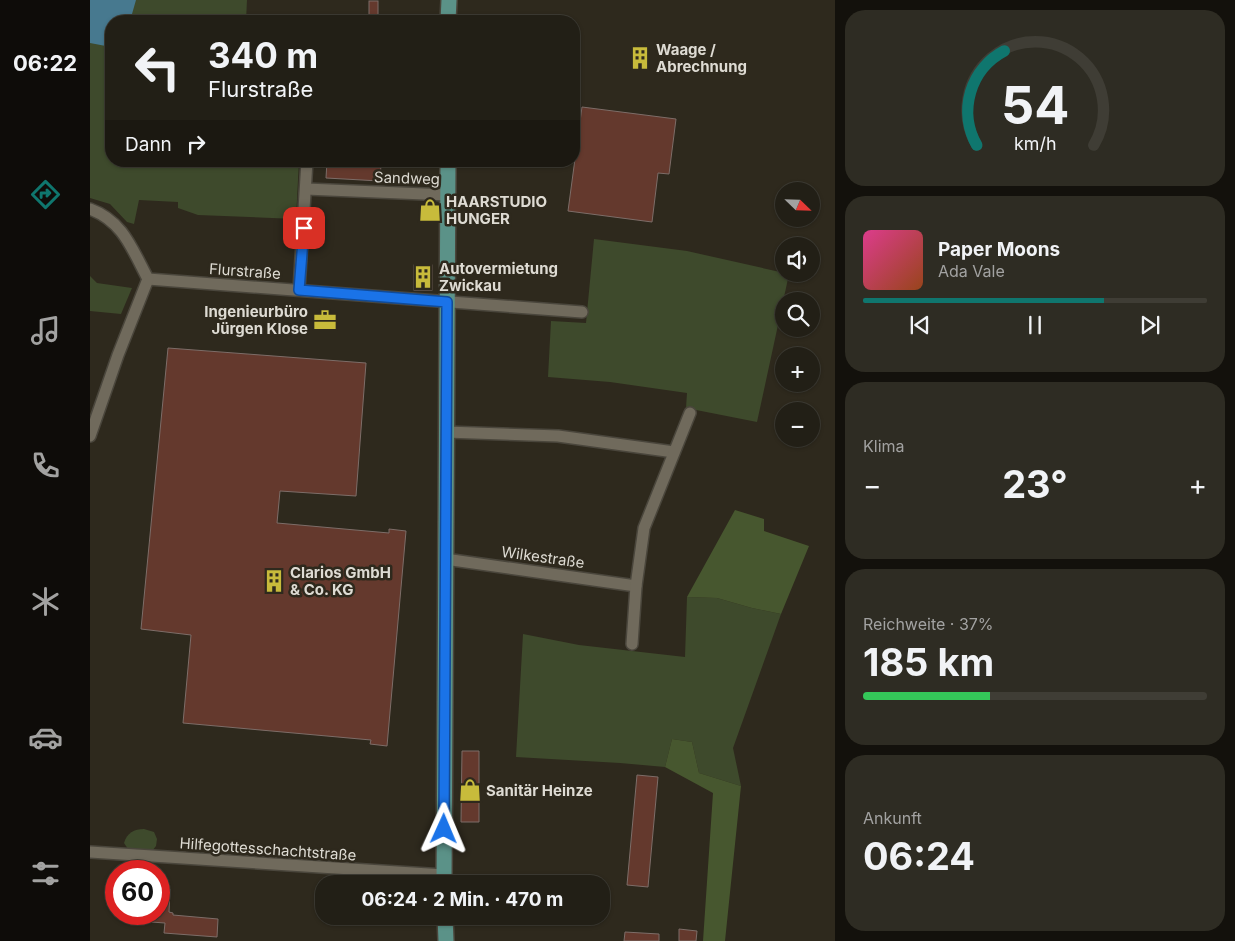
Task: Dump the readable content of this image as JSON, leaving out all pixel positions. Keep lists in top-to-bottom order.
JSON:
{
  "streets": {
    "street": [
      "Sandweg",
      "Flurstraße",
      "Wilkestraße",
      "Hilfegottesschachtstraße"
    ]
  },
  "places": {
    "building": ["Waage / Abrechnung", "Autovermietung Zwickau", "Clarios GmbH & Co. KG"],
    "shop": ["HAARSTUDIO HUNGER", "Sanitär Heinze"],
    "office": ["Ingenieurbüro Jürgen Klose"]
  },
  "north": "bottom right",
  "page": {
    "tabs": "06:22",
    "turn": ["340 m", "Flurstraße"],
    "then": "Dann",
    "map_buttons": ["+", "−"],
    "song": ["Paper Moons", "Ada Vale"],
    "tile": [
      "Klima",
      ["Reichweite · 37%", "185 km"],
      ["Ankunft", "06:24"]
    ],
    "heat": ["−", "23°", "+"],
    "limit": "60",
    "trip": "06:24 · 2 Min. · 470 m",
    "gauge": ["54", "km/h"]
  }
}
